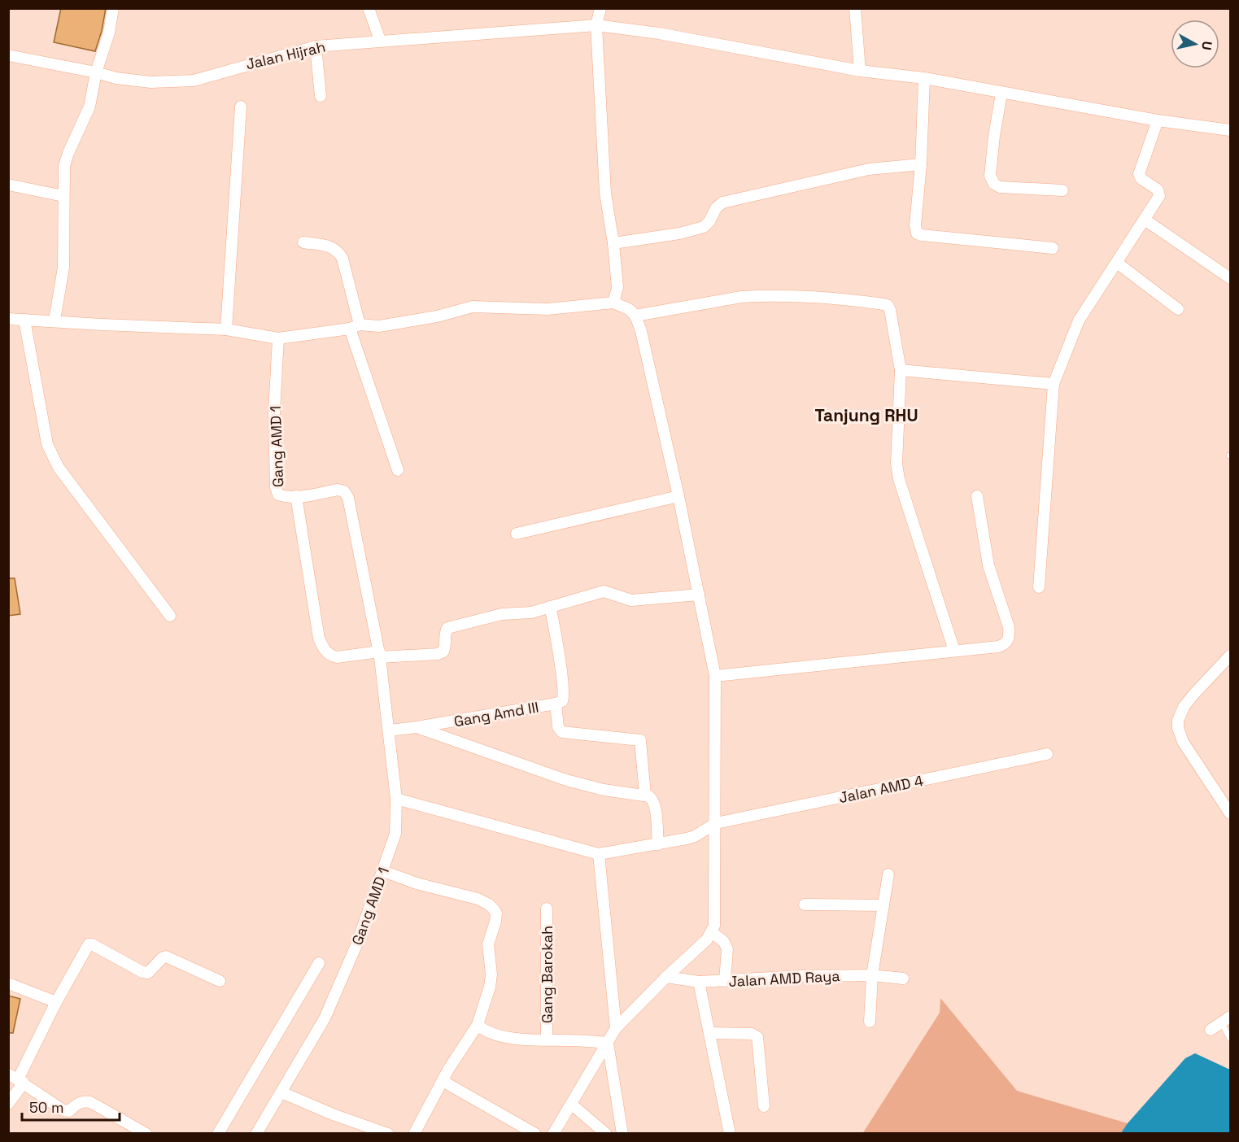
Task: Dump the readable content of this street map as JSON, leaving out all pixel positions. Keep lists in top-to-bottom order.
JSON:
{
  "streets": {
    "street": [
      "Jalan Hijrah",
      "Gang AMD 1",
      "Gang Amd III",
      "Jalan AMD 4",
      "Gang Barokah",
      "Jalan AMD Raya"
    ]
  },
  "crossings": [
    ["Gang AMD 1", "Gang Amd III"]
  ],
  "districts": ["Tanjung RHU"],
  "scale_bar": "50 m",
  "north": "right"
}
